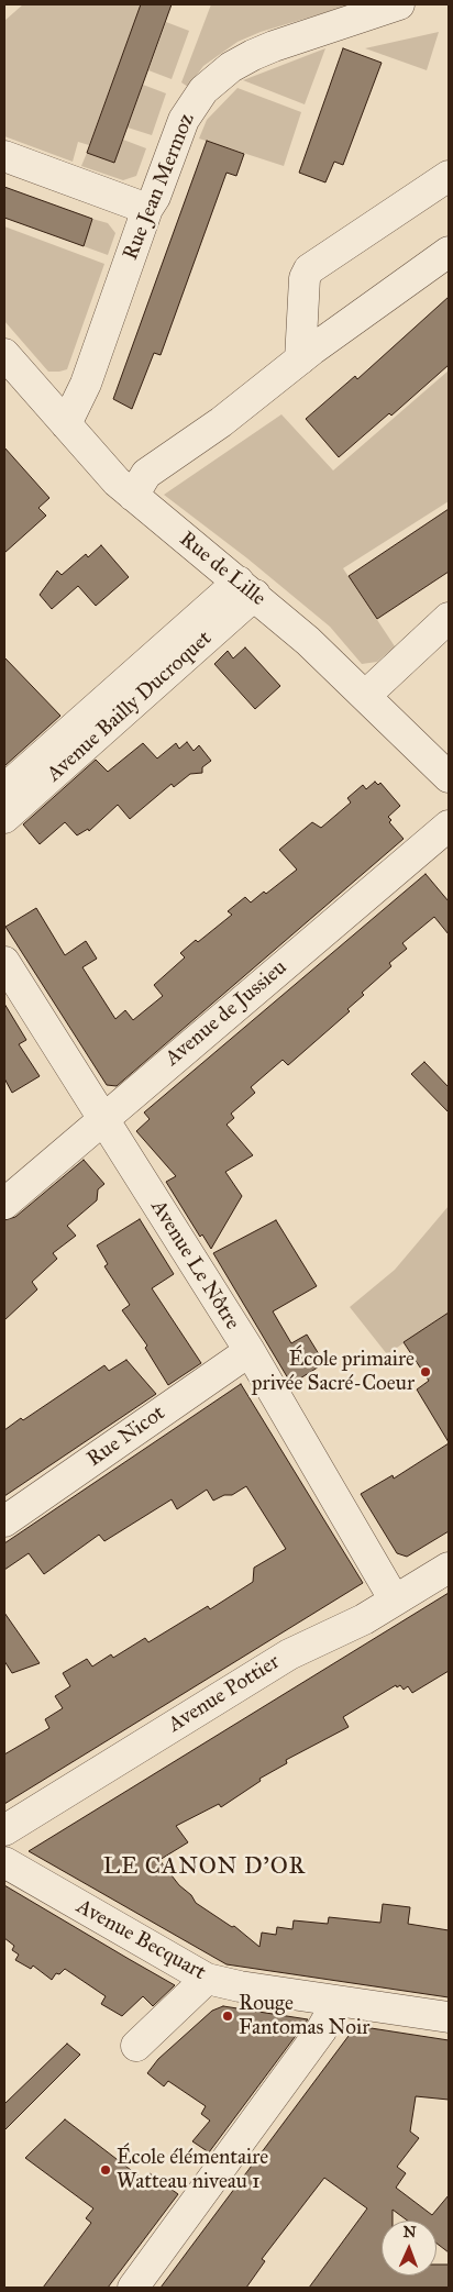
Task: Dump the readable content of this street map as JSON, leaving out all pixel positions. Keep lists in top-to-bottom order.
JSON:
{
  "streets": {
    "street": [
      "Rue Jean Mermoz",
      "Rue de Lille",
      "Avenue Bailly Ducroquet",
      "Avenue de Jussieu",
      "Avenue Le Nôtre",
      "Rue Nicot",
      "Avenue Pottier",
      "Avenue Becquart"
    ]
  },
  "crossings": [
    ["Rue Jean Mermoz", "Rue de Lille"],
    ["Rue de Lille", "Avenue Bailly Ducroquet"],
    ["Avenue de Jussieu", "Avenue Le Nôtre"],
    ["Avenue Le Nôtre", "Rue Nicot"],
    ["Avenue Le Nôtre", "Avenue Pottier"]
  ],
  "districts": ["LE CANON D’OR"],
  "places": ["École primaire privée Sacré-Coeur", "Rouge Fantomas Noir", "École élémentaire Watteau niveau 1"],
  "north": "top"
}
